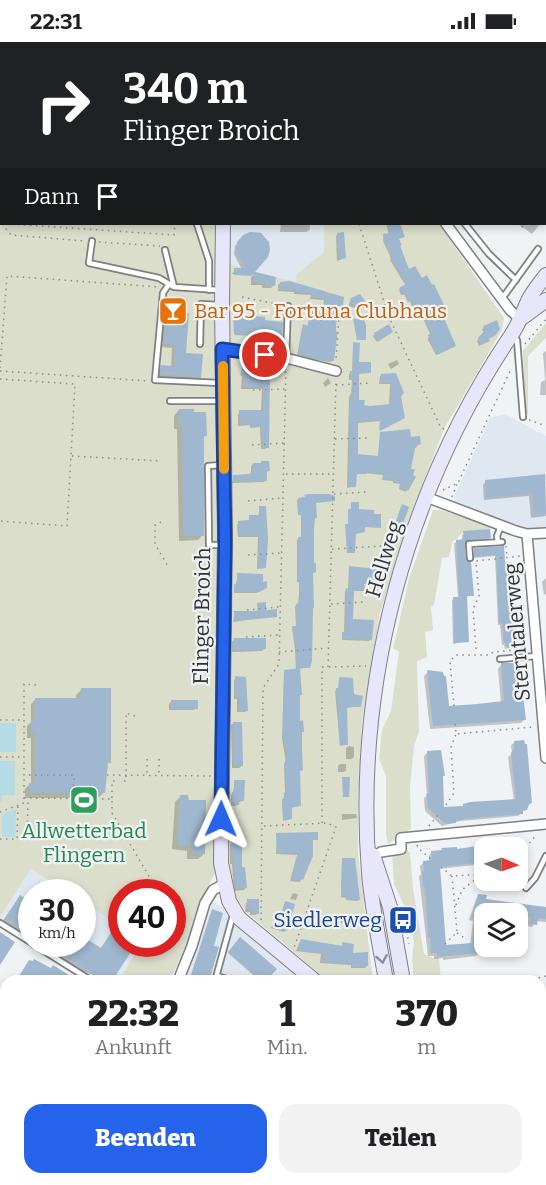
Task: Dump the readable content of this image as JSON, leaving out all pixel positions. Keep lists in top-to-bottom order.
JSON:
{
  "streets": {
    "main road": ["Hellweg", "Flinger Broich"],
    "street": ["Sterntalerweg"]
  },
  "places": {
    "bar": ["Bar 95 - Fortuna Clubhaus"],
    "sports": ["Allwetterbad Flingern"],
    "bus stop": ["Siedlerweg"]
  },
  "north": "right",
  "page": {
    "status": "22:31",
    "turn": ["340 m", "Flinger Broich"],
    "then": "Dann",
    "speed": "30 km/h",
    "limit": "40",
    "eta": [
      "22:32",
      "Ankunft",
      "1",
      "Min.",
      "370",
      "m"
    ],
    "buttons": ["Beenden", "Teilen"]
  }
}
